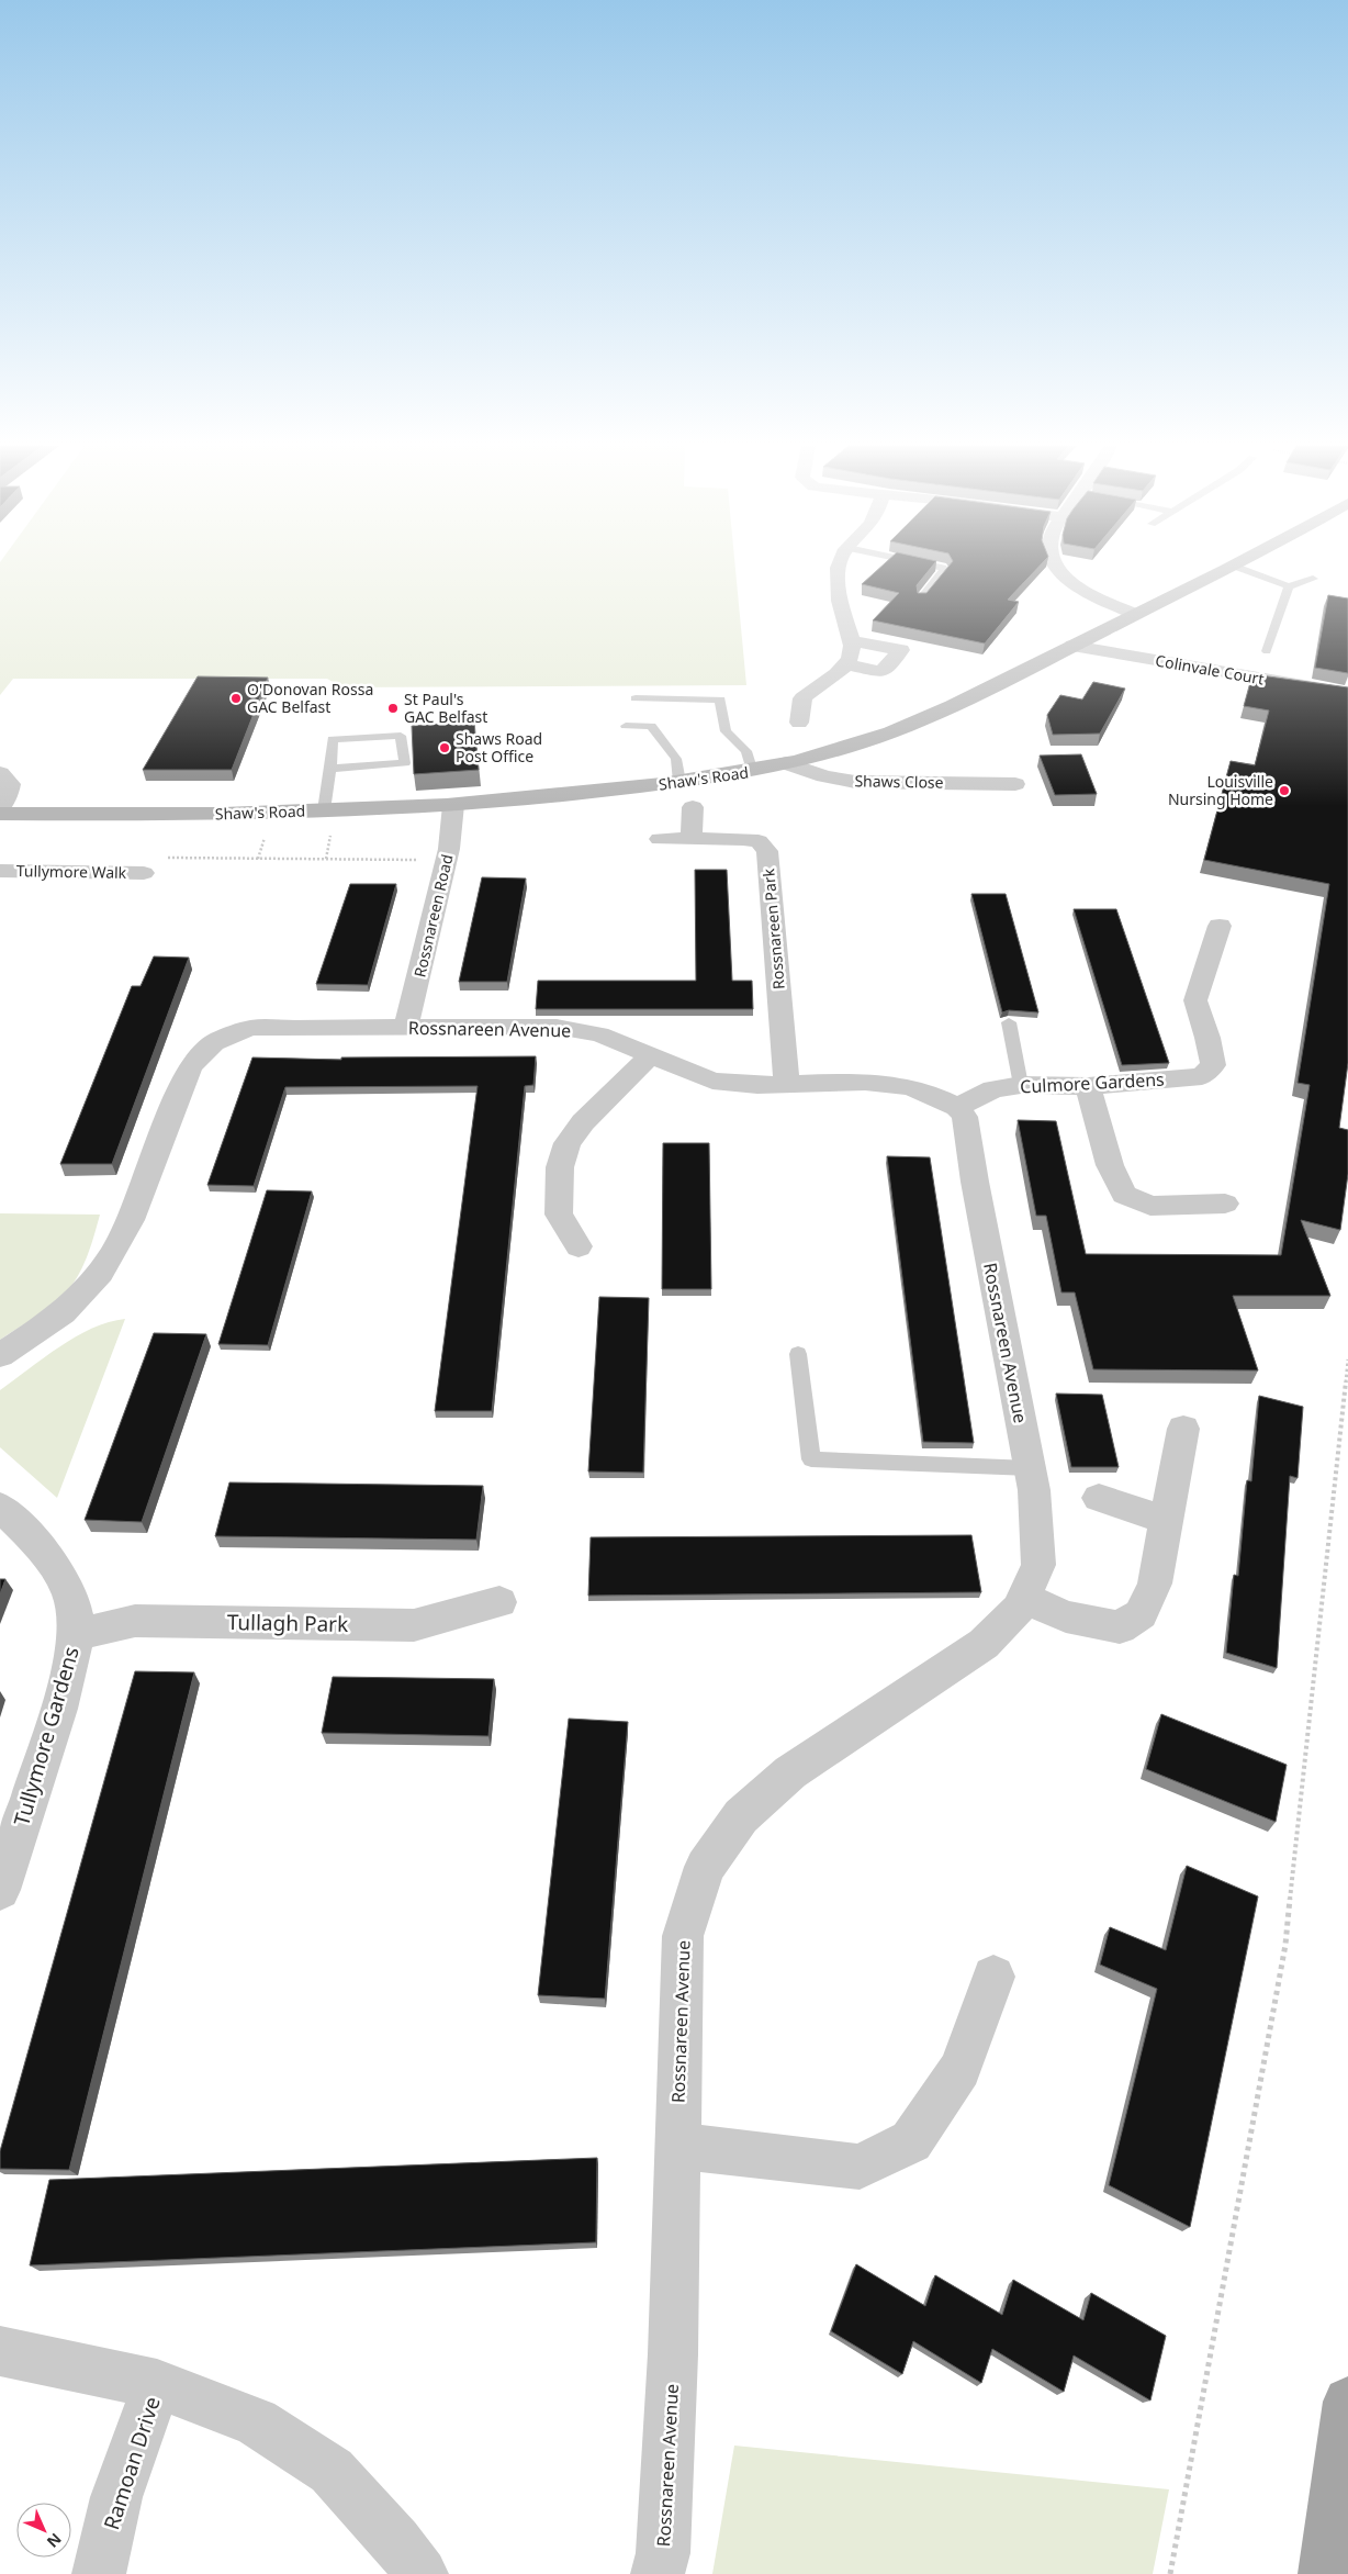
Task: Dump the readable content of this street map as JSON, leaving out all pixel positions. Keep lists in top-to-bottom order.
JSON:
{
  "streets": {
    "street": [
      "Colinvale Court",
      "Shaw's Road",
      "Shaws Close",
      "Tullymore Walk",
      "Rossnareen Road",
      "Rossnareen Park",
      "Rossnareen Avenue",
      "Culmore Gardens",
      "Tullagh Park",
      "Tullymore Gardens",
      "Ramoan Drive"
    ]
  },
  "crossings": [
    ["Colinvale Court", "Shaw's Road"],
    ["Shaw's Road", "Shaws Close"],
    ["Shaw's Road", "Rossnareen Road"],
    ["Rossnareen Road", "Rossnareen Avenue"],
    ["Rossnareen Park", "Rossnareen Avenue"],
    ["Rossnareen Avenue", "Culmore Gardens"],
    ["Tullagh Park", "Tullymore Gardens"]
  ],
  "places": [
    "O'Donovan Rossa GAC Belfast",
    "St Paul's GAC Belfast",
    "Shaws Road Post Office",
    "Louisville Nursing Home"
  ],
  "north": "bottom right"
}
